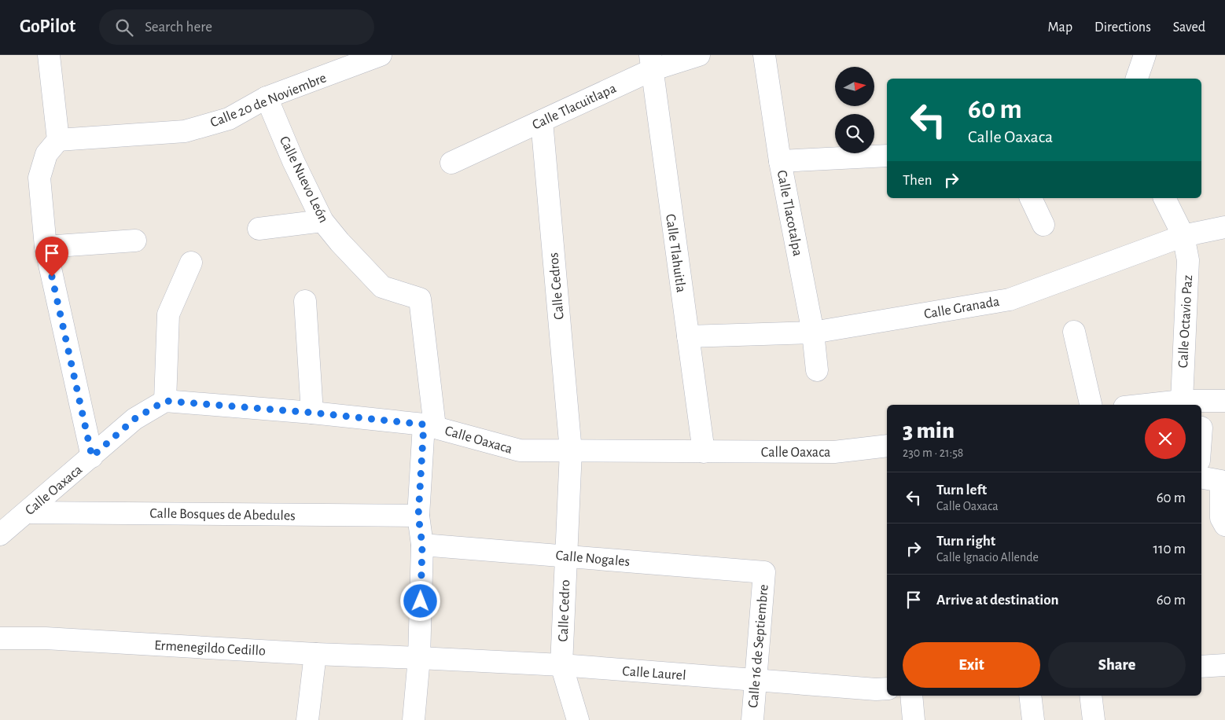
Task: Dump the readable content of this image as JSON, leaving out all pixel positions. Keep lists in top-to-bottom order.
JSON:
{
  "streets": {
    "street": [
      "Calle 20 de Noviembre",
      "Calle Tlacuitlapa",
      "Calle Nuevo León",
      "Calle Tlacotalpa",
      "Calle Tlahuitla",
      "Calle Cedros",
      "Calle Granada",
      "Calle Octavio Paz",
      "Calle Oaxaca",
      "Calle Bosques de Abedules",
      "Calle Nogales",
      "Calle Cedro",
      "Calle 16 de Septiembre",
      "Ermenegildo Cedillo",
      "Calle Laurel"
    ]
  },
  "crossings": [
    ["Calle 20 de Noviembre", "Calle Nuevo León"],
    ["Calle Tlacuitlapa", "Calle Tlahuitla"],
    ["Calle Tlacuitlapa", "Calle Cedros"],
    ["Calle Nuevo León", "Calle Oaxaca"],
    ["Calle Tlacotalpa", "Calle Granada"],
    ["Calle Tlahuitla", "Calle Granada"],
    ["Calle Tlahuitla", "Calle Oaxaca"],
    ["Calle Cedros", "Calle Oaxaca"],
    ["Calle Cedros", "Calle Cedro"],
    ["Calle Granada", "Calle Octavio Paz"],
    ["Calle Oaxaca", "Calle Bosques de Abedules"],
    ["Calle Oaxaca", "Calle Cedro"],
    ["Calle Nogales", "Calle Cedro"],
    ["Calle Nogales", "Calle 16 de Septiembre"],
    ["Calle Cedro", "Calle Laurel"],
    ["Calle 16 de Septiembre", "Calle Laurel"],
    ["Ermenegildo Cedillo", "Calle Laurel"]
  ],
  "north": "right",
  "page": {
    "header": "GoPilot",
    "search": "Search here",
    "nav": ["Map", "Directions", "Saved"],
    "turn": ["60 m", "Calle Oaxaca"],
    "then": "Then",
    "heading": ["3 min", "230 m · 21:58"],
    "list": [
      {
        "name": "Turn left",
        "note": "Calle Oaxaca",
        "value": "60 m"
      },
      {
        "name": "Turn right",
        "note": "Calle Ignacio Allende",
        "value": "110 m"
      },
      {
        "name": "Arrive at destination",
        "value": "60 m"
      }
    ],
    "buttons": ["Exit", "Share"]
  }
}
